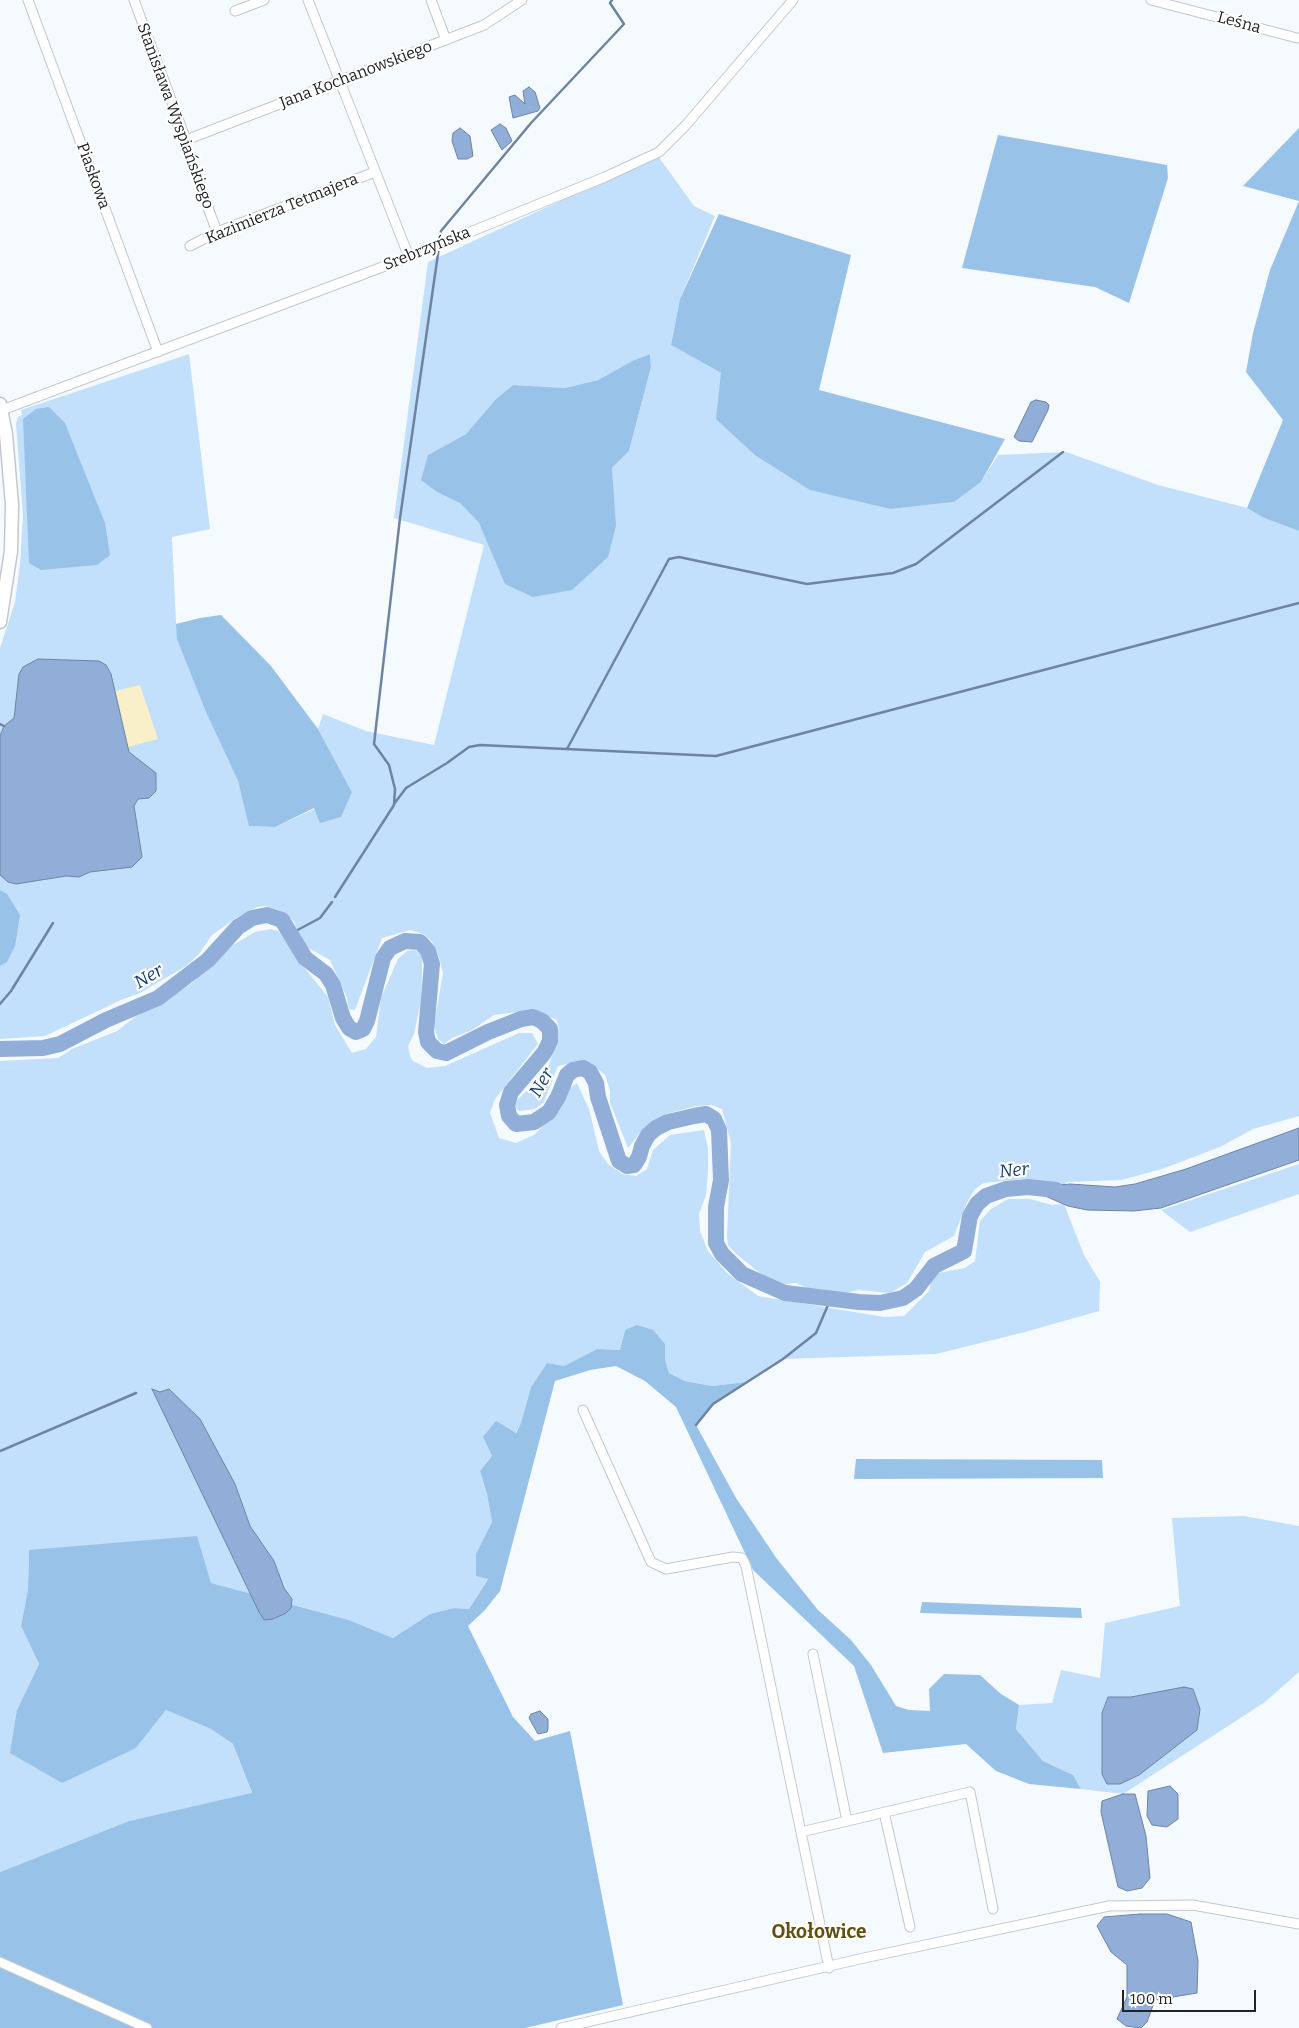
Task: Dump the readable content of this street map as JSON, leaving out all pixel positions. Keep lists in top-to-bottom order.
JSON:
{
  "streets": {
    "street": [
      "Leśna",
      "Jana Kochanowskiego",
      "Stanisława Wyspiańskiego",
      "Piaskowa",
      "Kazimierza Tetmajera",
      "Srebrzyńska"
    ]
  },
  "crossings": [
    ["Jana Kochanowskiego", "Stanisława Wyspiańskiego"],
    ["Stanisława Wyspiańskiego", "Kazimierza Tetmajera"],
    ["Piaskowa", "Srebrzyńska"]
  ],
  "districts": ["Okołowice"],
  "water": ["Ner"],
  "scale_bar": "100 m"
}
